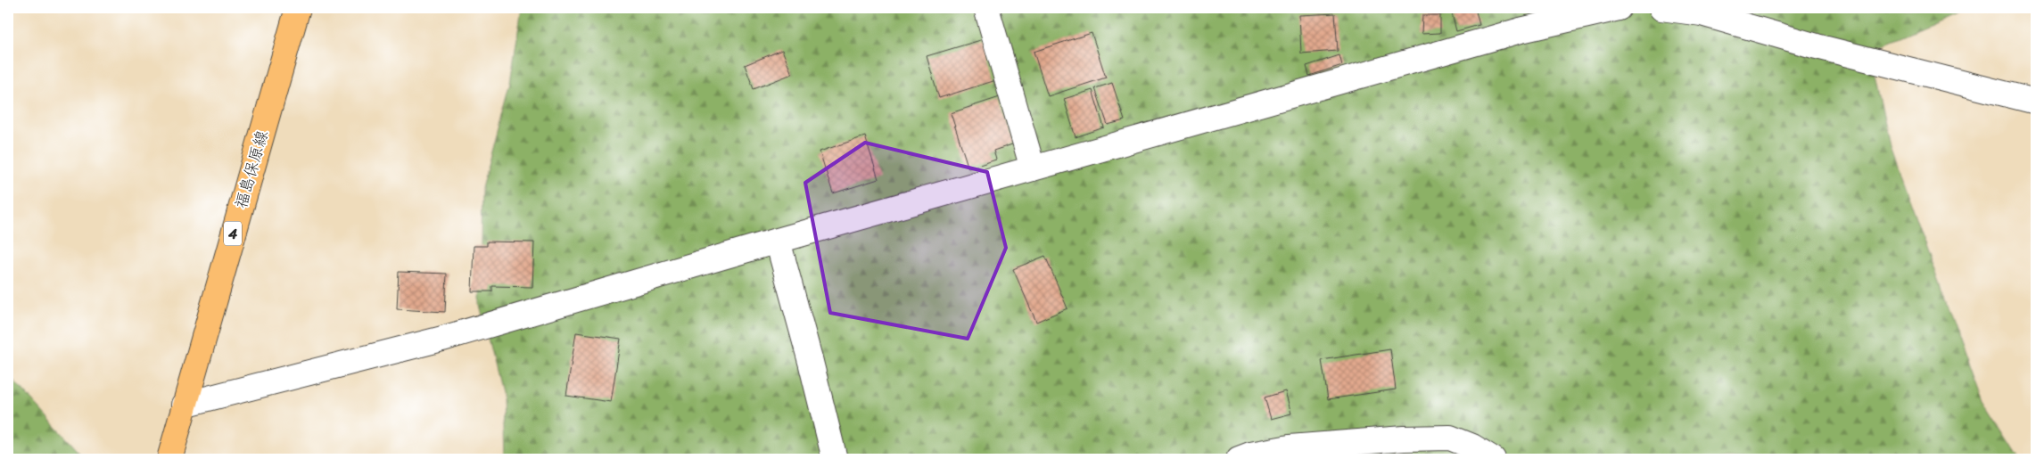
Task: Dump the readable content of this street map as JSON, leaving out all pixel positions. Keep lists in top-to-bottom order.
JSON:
{
  "streets": {
    "main road": ["福島保原線", "4"]
  }
}
